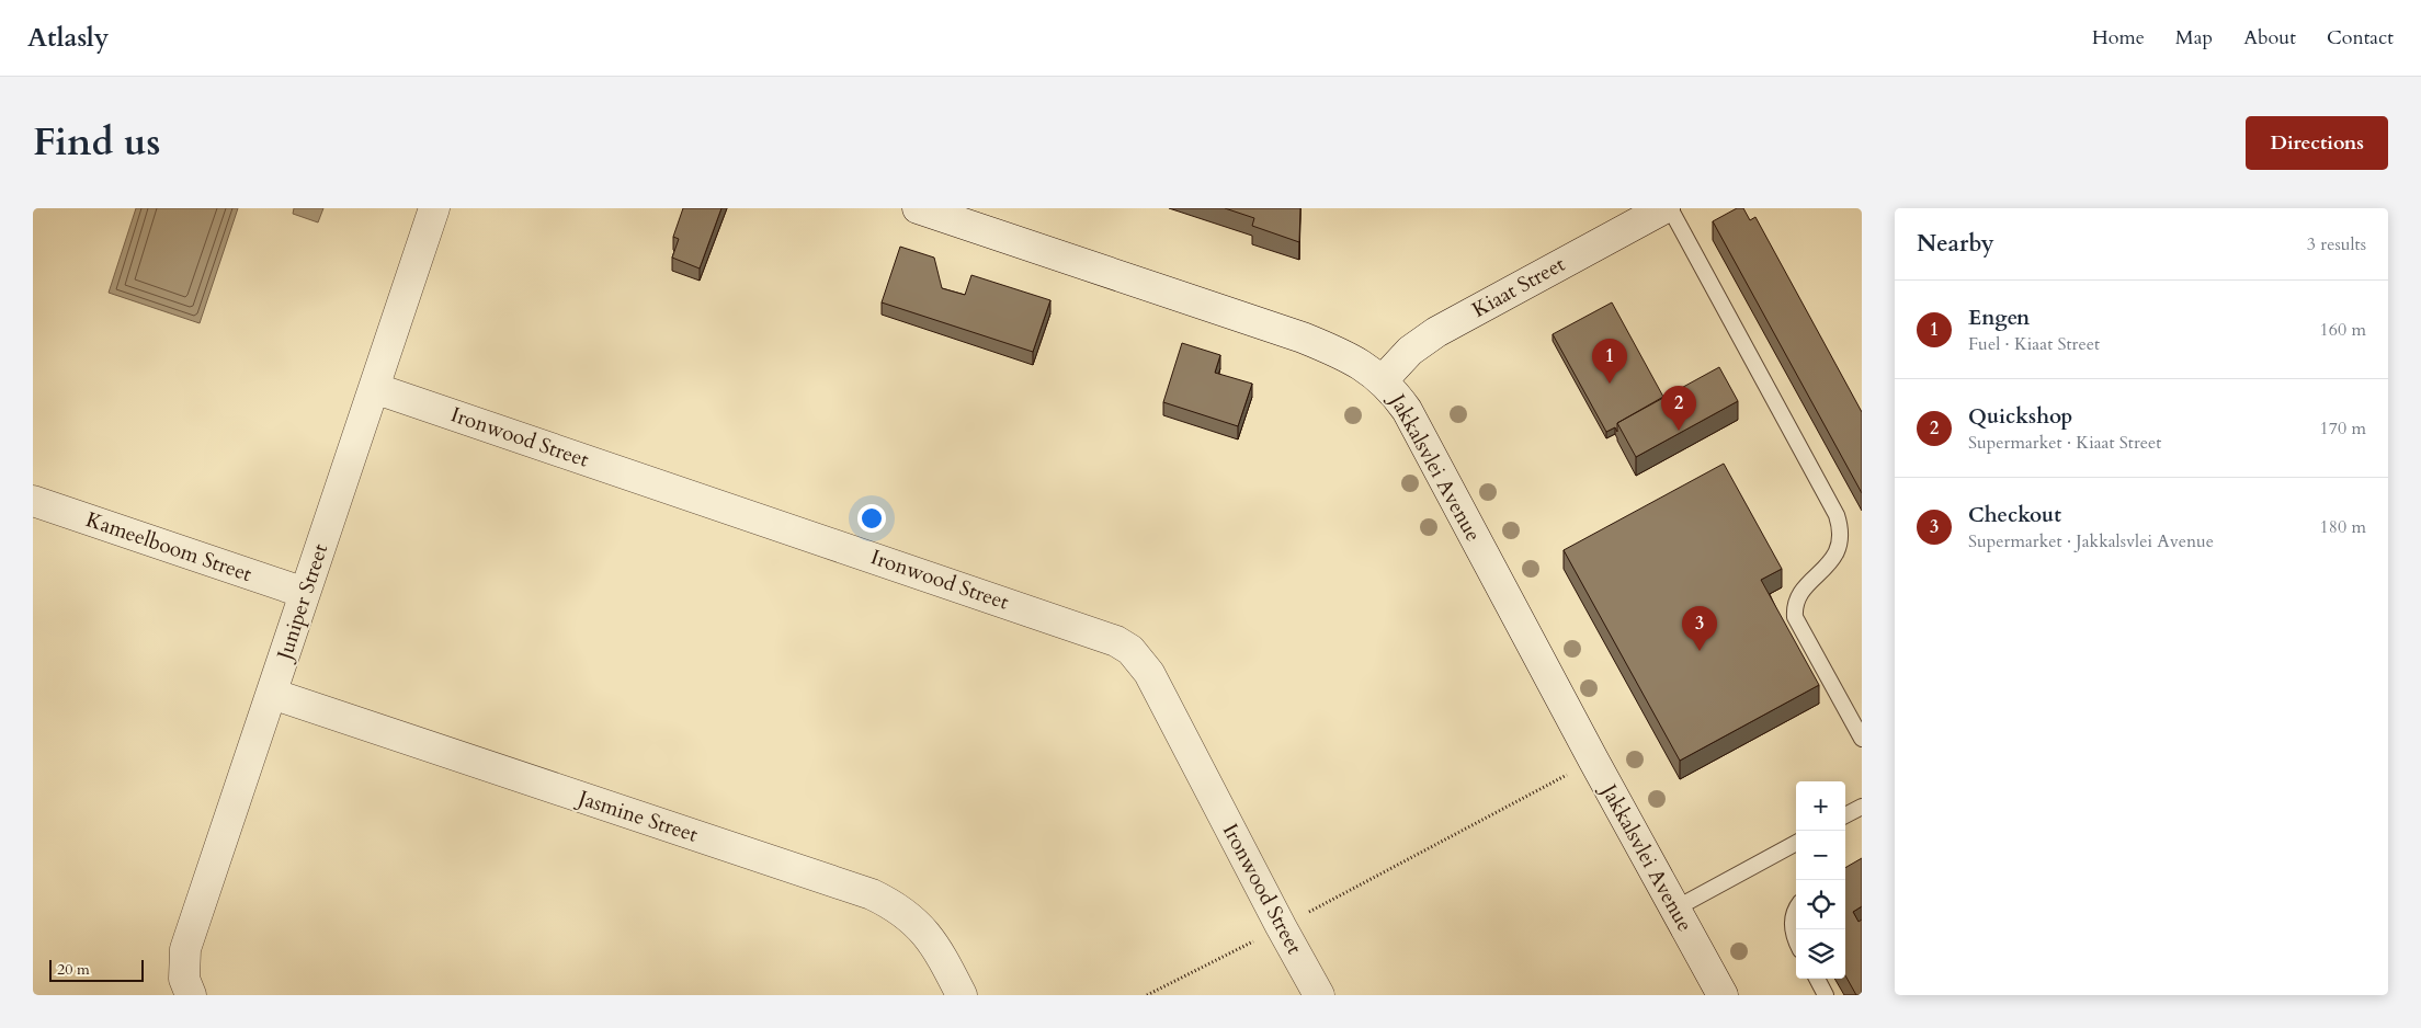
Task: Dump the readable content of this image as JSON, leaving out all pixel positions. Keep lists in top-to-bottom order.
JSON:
{
  "streets": {
    "street": [
      "Kiaat Street",
      "Ironwood Street",
      "Jakkalsvlei Avenue",
      "Kameelboom Street",
      "Juniper Street",
      "Jasmine Street"
    ]
  },
  "crossings": [
    ["Kiaat Street", "Jakkalsvlei Avenue"],
    ["Ironwood Street", "Juniper Street"],
    ["Kameelboom Street", "Juniper Street"],
    ["Juniper Street", "Jasmine Street"]
  ],
  "scale_bar": "20 m",
  "page": {
    "header": "Atlasly",
    "nav": [
      "Home",
      "Map",
      "About",
      "Contact"
    ],
    "title": "Find us",
    "buttons": "Directions",
    "heading": ["Nearby", "3 results"],
    "list": [
      {
        "mark": "1",
        "name": "Engen",
        "note": "Fuel · Kiaat Street",
        "value": "160 m"
      },
      {
        "mark": "2",
        "name": "Quickshop",
        "note": "Supermarket · Kiaat Street",
        "value": "170 m"
      },
      {
        "mark": "3",
        "name": "Checkout",
        "note": "Supermarket · Jakkalsvlei Avenue",
        "value": "180 m"
      }
    ],
    "pins": ["1", "2", "3"],
    "map_buttons": ["+", "−"],
    "scale": "20 m"
  }
}
